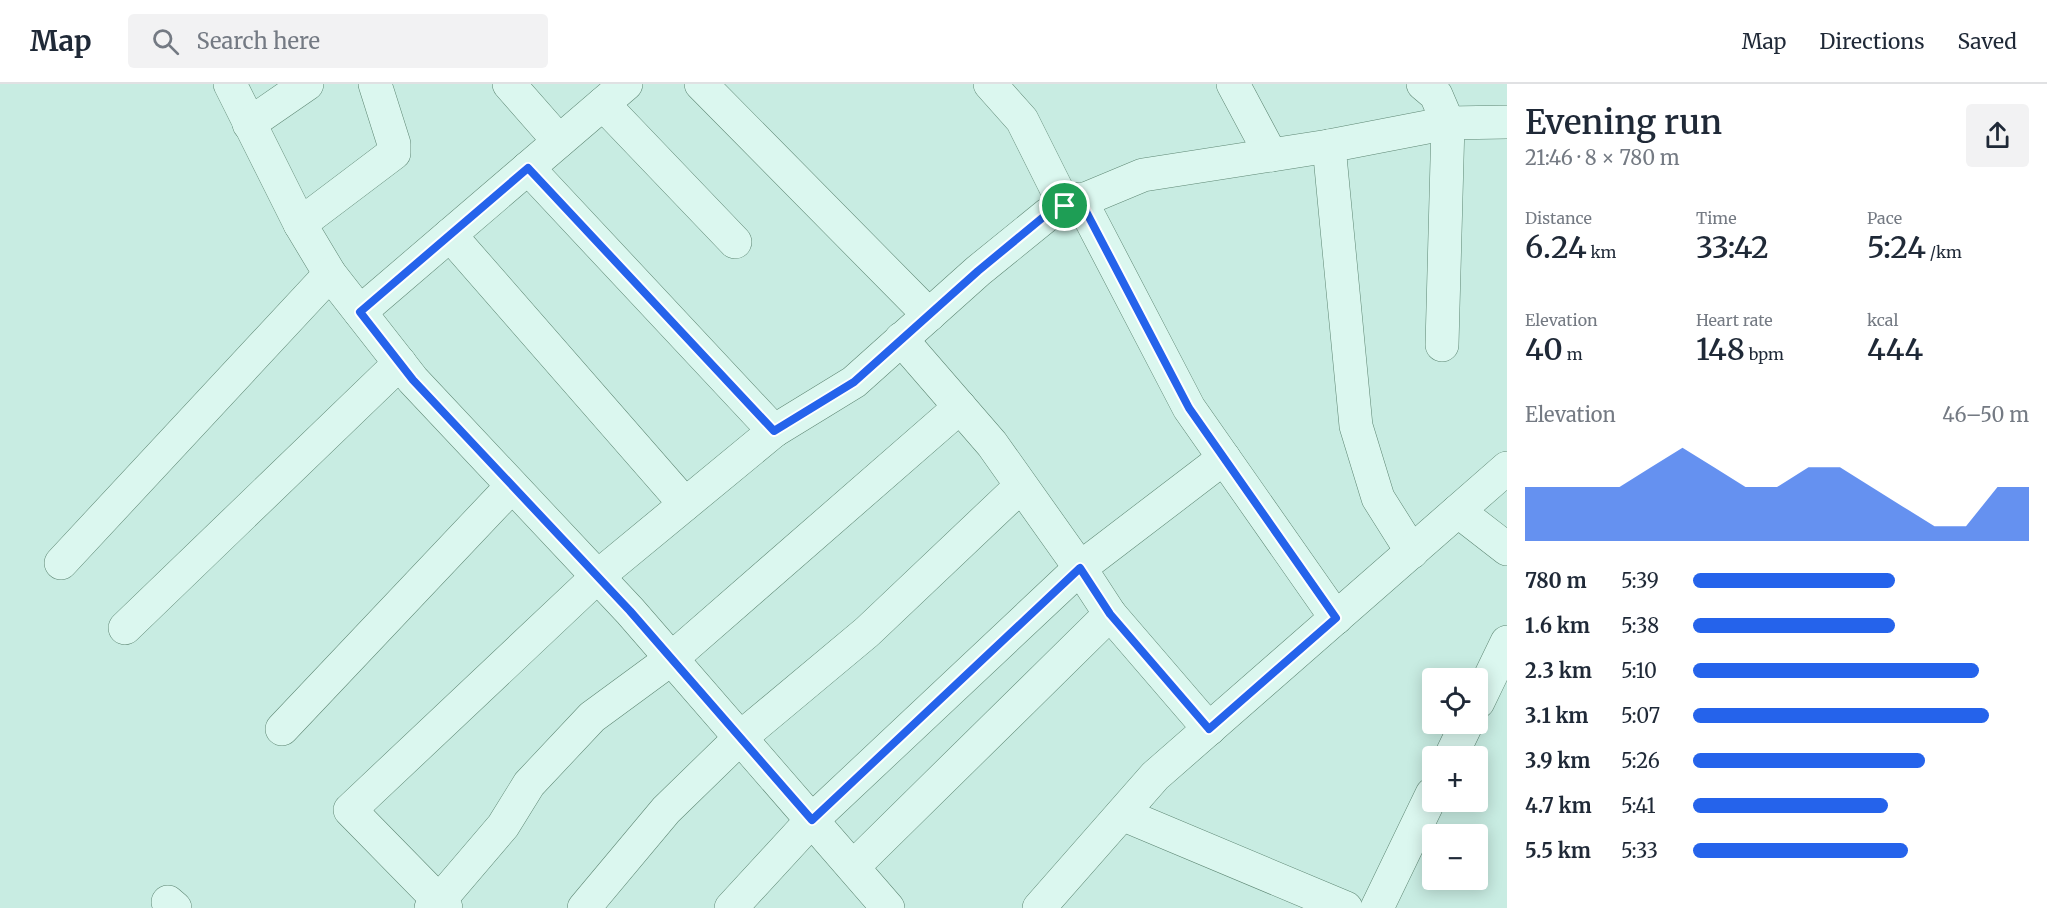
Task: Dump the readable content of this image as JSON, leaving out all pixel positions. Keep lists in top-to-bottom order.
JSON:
{
  "page": {
    "header": "Map",
    "search": "Search here",
    "nav": ["Map", "Directions", "Saved"],
    "heading": ["Evening run", "21:46 · 8 × 780 m"],
    "stats": [
      ["Distance", "6.24 km"],
      ["Time", "33:42"],
      ["Pace", "5:24 /km"],
      ["Elevation", "40 m"],
      ["Heart rate", "148 bpm"],
      ["kcal", "444"]
    ],
    "chart": ["Elevation", "46–50 m"],
    "list": [
      {
        "name": "780 m",
        "note": "5:39"
      },
      {
        "name": "1.6 km",
        "note": "5:38"
      },
      {
        "name": "2.3 km",
        "note": "5:10"
      },
      {
        "name": "3.1 km",
        "note": "5:07"
      },
      {
        "name": "3.9 km",
        "note": "5:26"
      },
      {
        "name": "4.7 km",
        "note": "5:41"
      },
      {
        "name": "5.5 km",
        "note": "5:33"
      }
    ],
    "map_buttons": ["+", "−"]
  }
}
